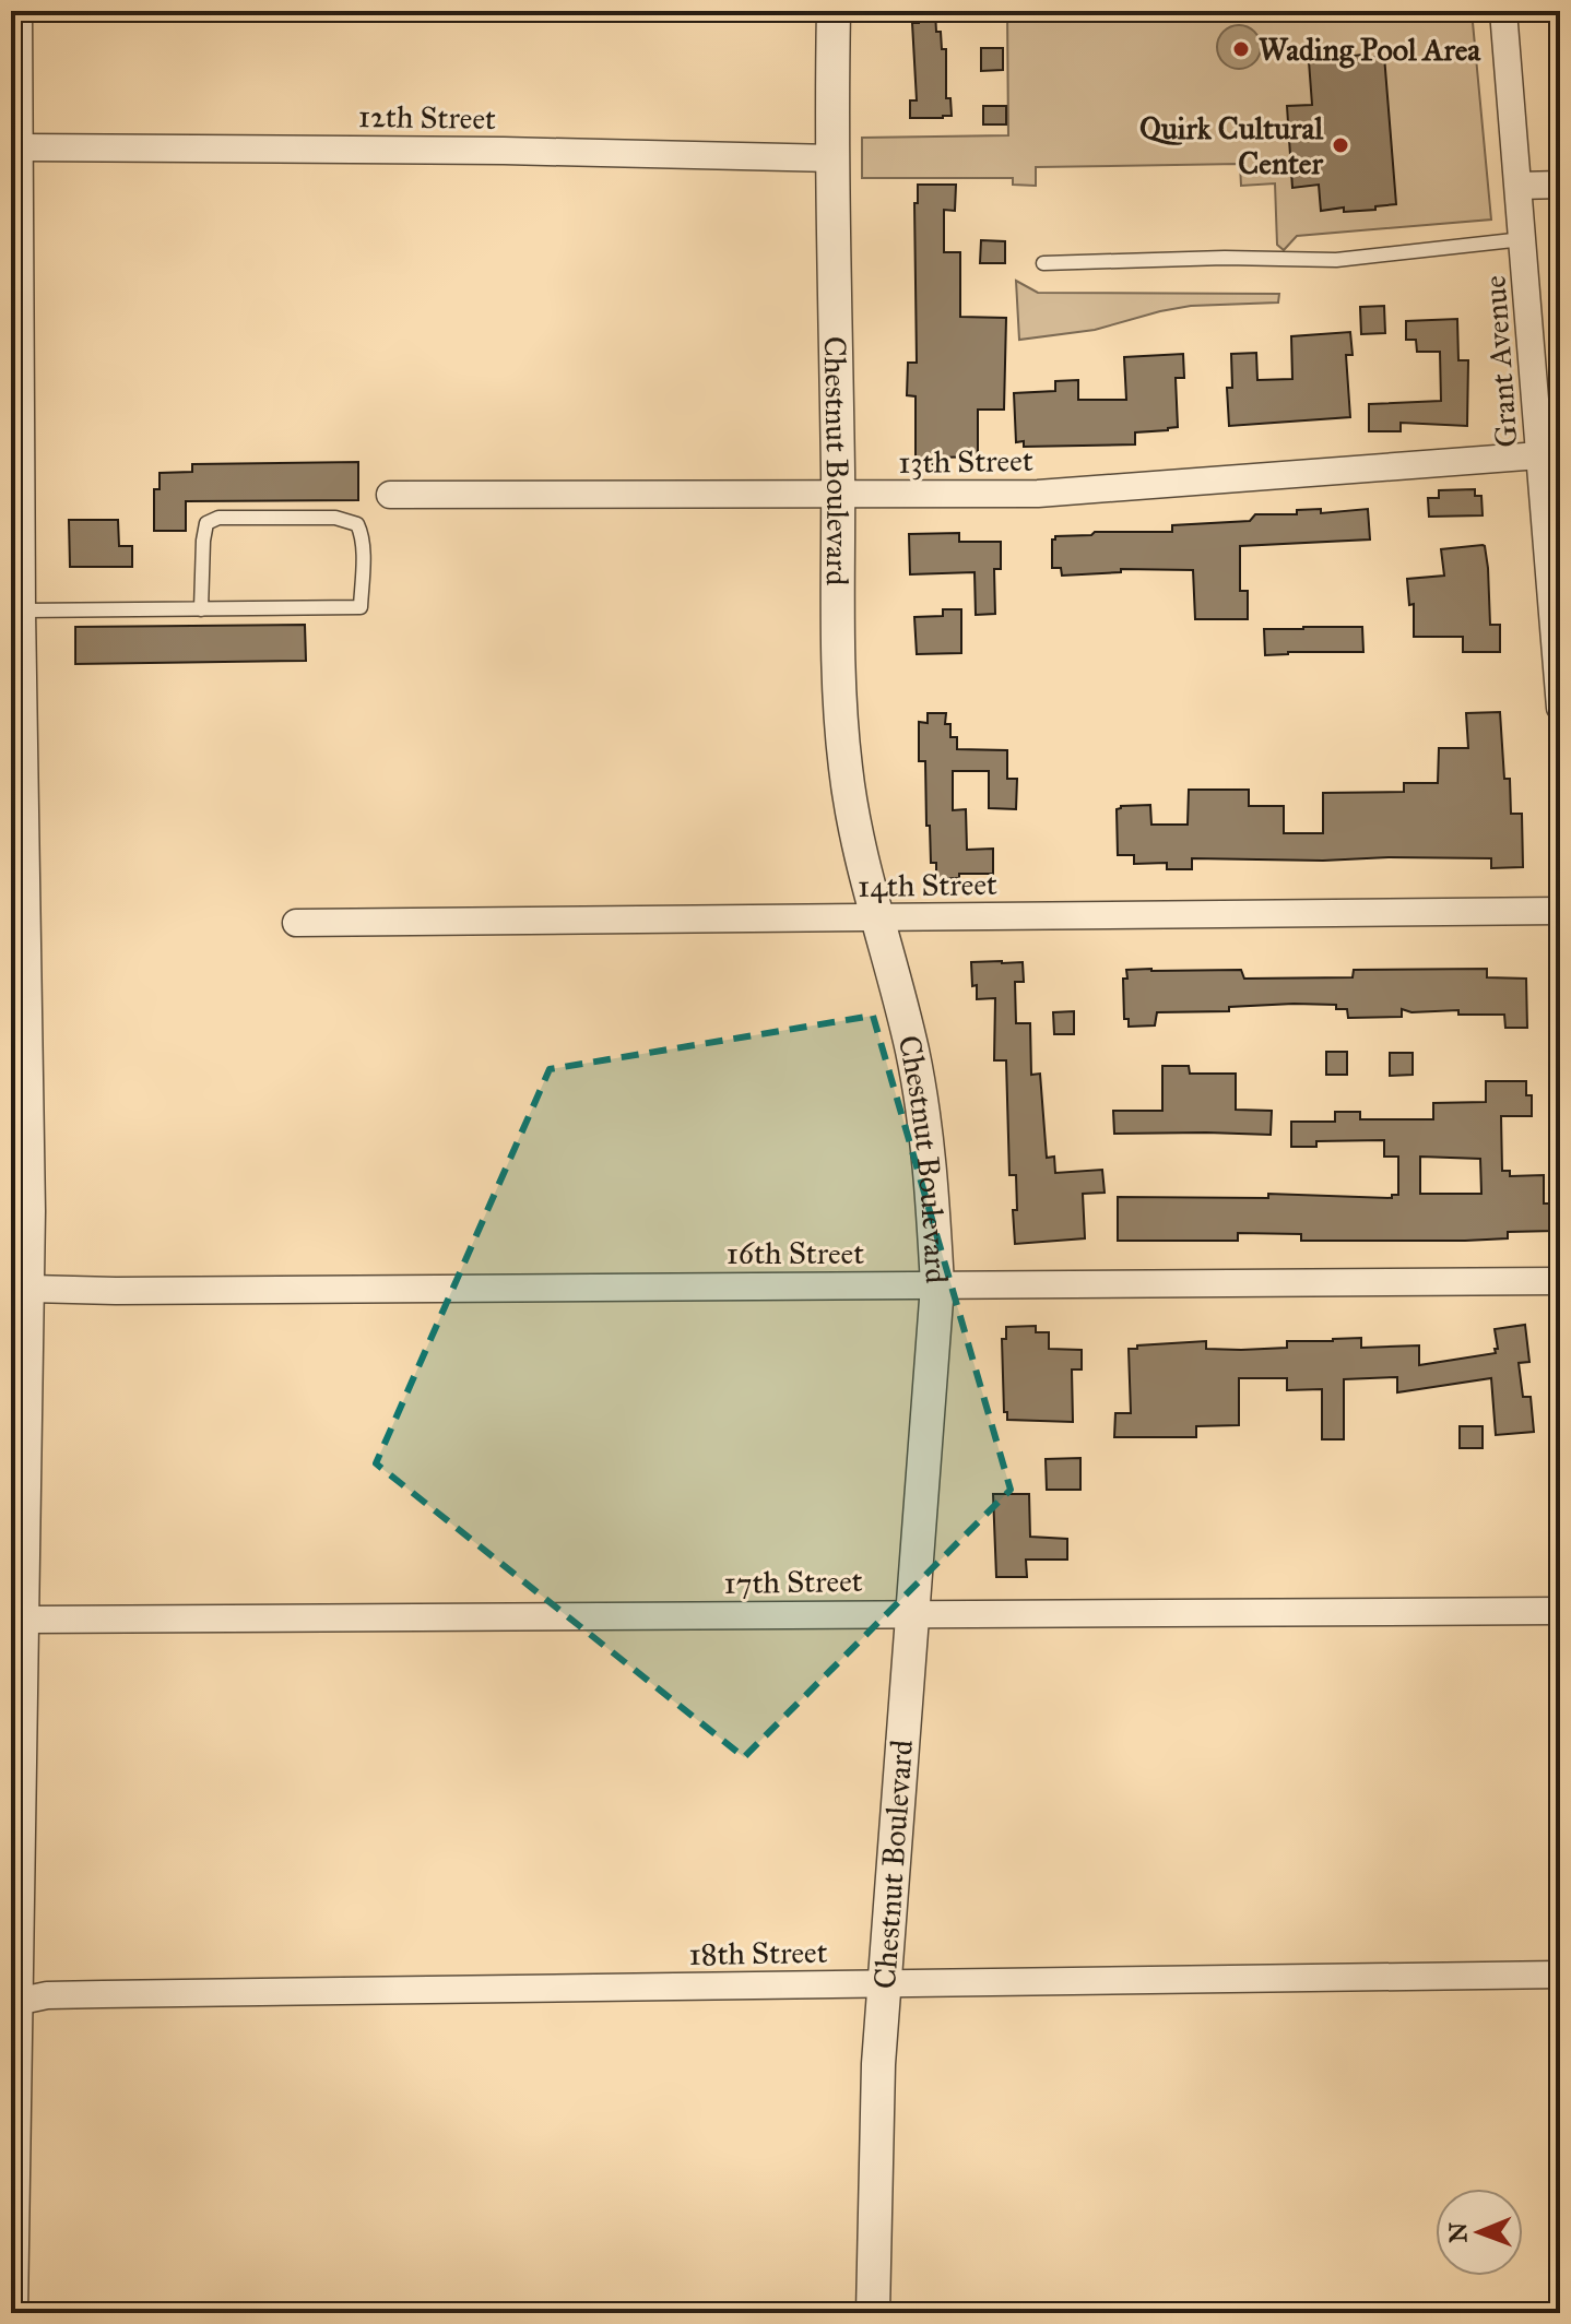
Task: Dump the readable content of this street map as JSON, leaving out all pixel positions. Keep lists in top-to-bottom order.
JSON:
{
  "streets": {
    "street": [
      "12th Street",
      "Grant Avenue",
      "Chestnut Boulevard",
      "13th Street",
      "14th Street",
      "16th Street",
      "17th Street",
      "18th Street"
    ]
  },
  "crossings": [
    ["12th Street", "Chestnut Boulevard"],
    ["Grant Avenue", "13th Street"],
    ["Chestnut Boulevard", "13th Street"],
    ["Chestnut Boulevard", "14th Street"],
    ["Chestnut Boulevard", "16th Street"],
    ["Chestnut Boulevard", "17th Street"],
    ["Chestnut Boulevard", "18th Street"]
  ],
  "places": ["Wading Pool Area", "Quirk Cultural Center"],
  "north": "left"
}
